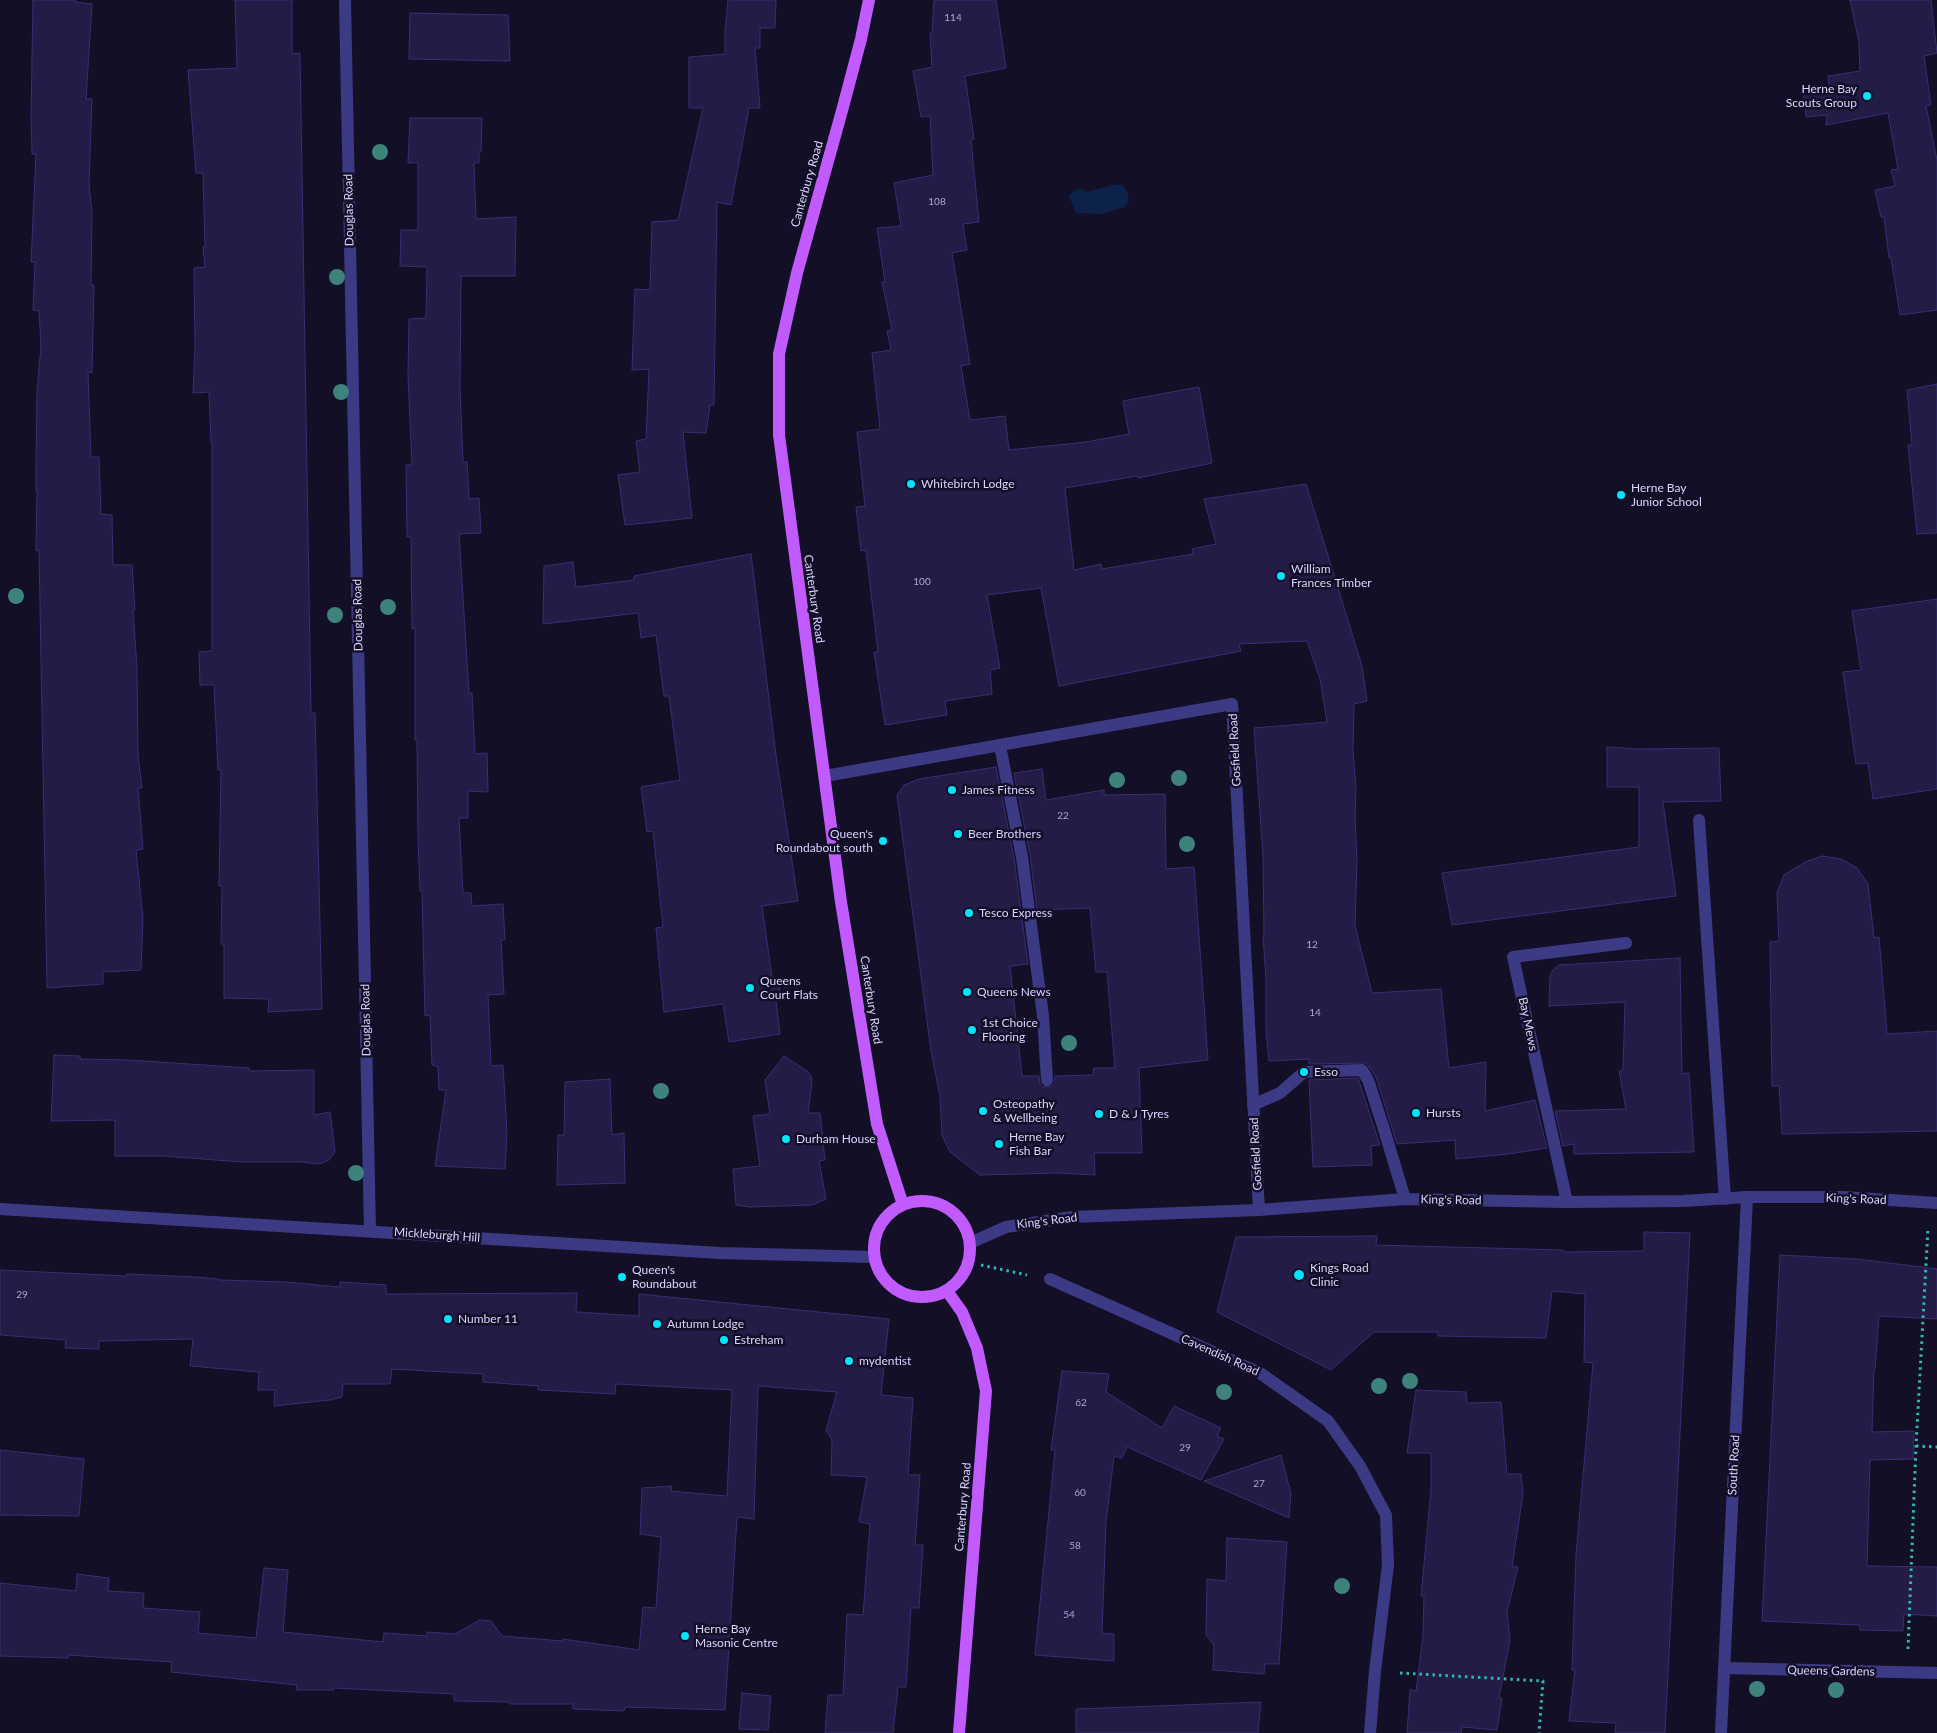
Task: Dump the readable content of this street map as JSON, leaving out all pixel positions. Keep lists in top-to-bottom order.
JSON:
{
  "streets": {
    "main road": ["Canterbury Road"],
    "street": [
      "Douglas Road",
      "Gosfield Road",
      "Bay Mews",
      "King's Road",
      "Mickleburgh Hill",
      "Cavendish Road",
      "South Road",
      "Queens Gardens"
    ]
  },
  "crossings": [
    ["Canterbury Road", "Gosfield Road"],
    ["Canterbury Road", "King's Road"],
    ["Canterbury Road", "Mickleburgh Hill"],
    ["Douglas Road", "Mickleburgh Hill"],
    ["Gosfield Road", "King's Road"],
    ["Bay Mews", "King's Road"],
    ["King's Road", "Mickleburgh Hill"],
    ["King's Road", "South Road"],
    ["South Road", "Queens Gardens"]
  ],
  "places": [
    "Herne Bay Scouts Group",
    "Whitebirch Lodge",
    "Herne Bay Junior School",
    "William Frances Timber",
    "James Fitness",
    "Beer Brothers",
    "Queen's Roundabout south",
    "Tesco Express",
    "Queens Court Flats",
    "Queens News",
    "1st Choice Flooring",
    "Esso",
    "Osteopathy & Wellbeing",
    "Hursts",
    "D & J Tyres",
    "Durham House",
    "Herne Bay Fish Bar",
    "Kings Road Clinic",
    "Queen's Roundabout",
    "Number 11",
    "Autumn Lodge",
    "Estreham",
    "mydentist",
    "Herne Bay Masonic Centre"
  ],
  "house_numbers": [
    "114",
    "108",
    "100",
    "22",
    "12",
    "14",
    "29",
    "62",
    "29",
    "27",
    "60",
    "58",
    "54"
  ]
}
